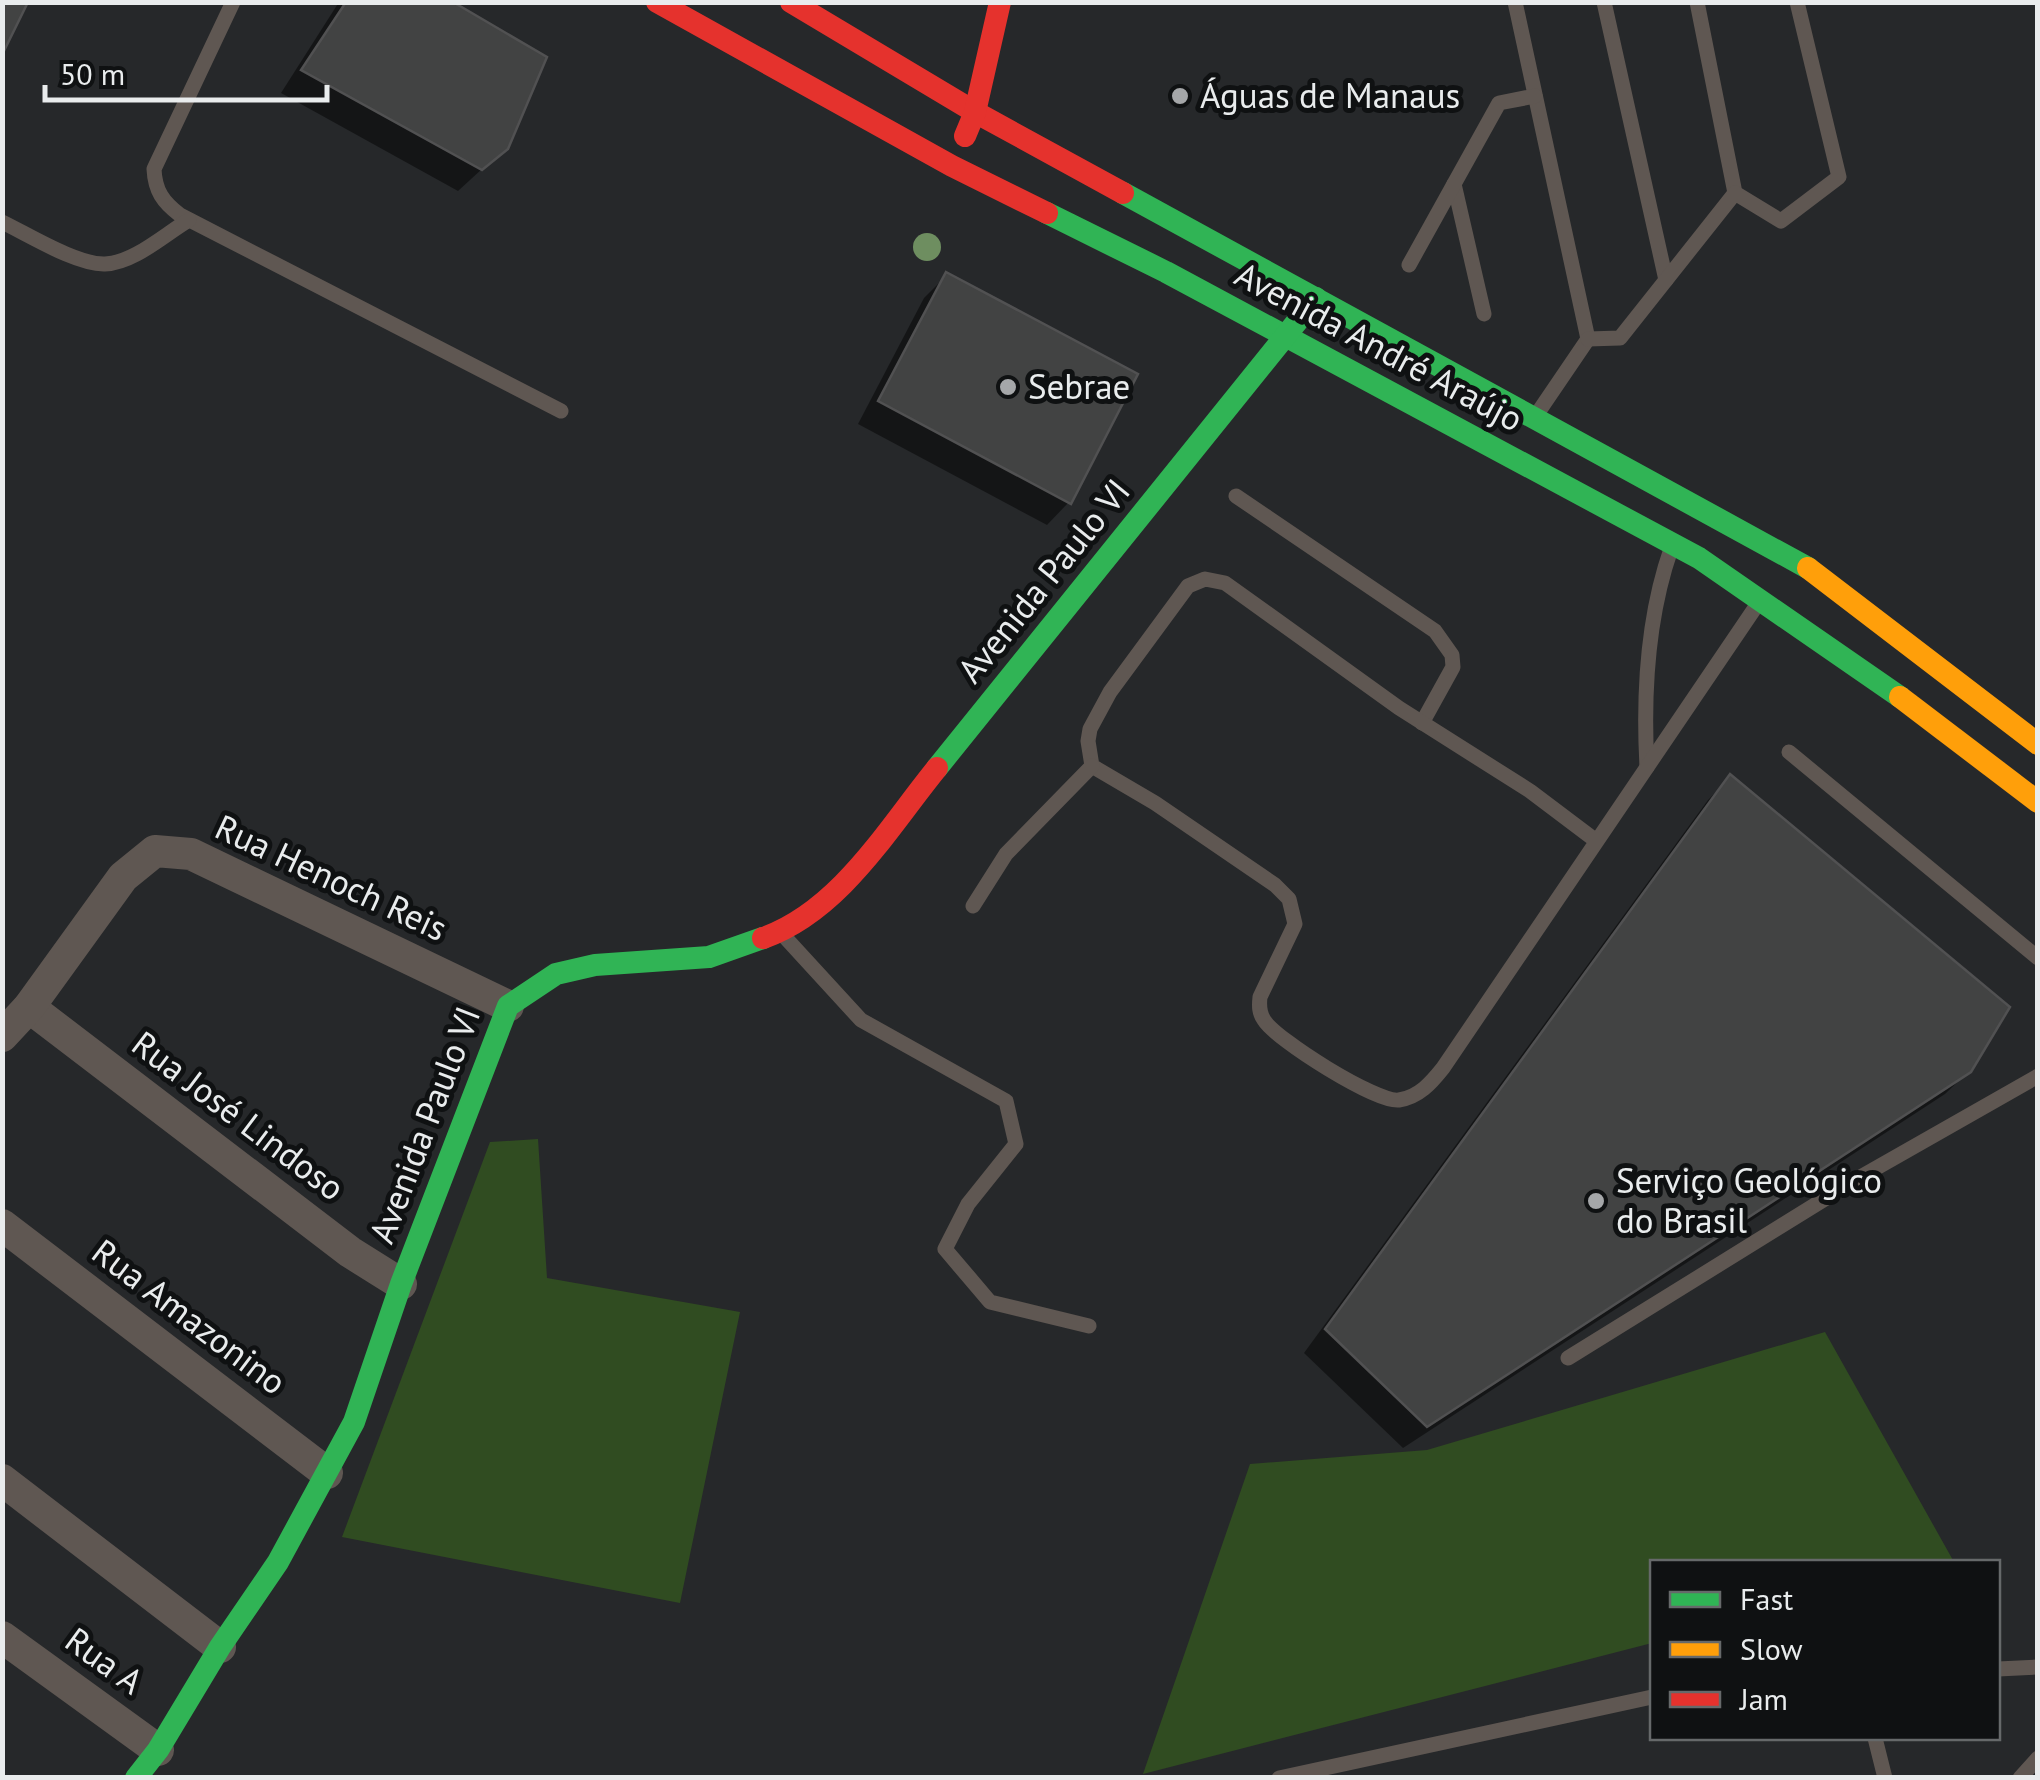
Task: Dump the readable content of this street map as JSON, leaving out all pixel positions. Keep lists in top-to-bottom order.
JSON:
{
  "streets": {
    "main road": ["Avenida André Araújo", "Avenida Paulo VI"],
    "street": [
      "Rua Henoch Reis",
      "Rua José Lindoso",
      "Rua Amazonino",
      "Rua A"
    ]
  },
  "crossings": [
    ["Avenida André Araújo", "Avenida Paulo VI"],
    ["Avenida Paulo VI", "Rua Henoch Reis"],
    ["Avenida Paulo VI", "Rua José Lindoso"],
    ["Avenida Paulo VI", "Rua Amazonino"],
    ["Avenida Paulo VI", "Rua A"],
    ["Rua Henoch Reis", "Rua José Lindoso"]
  ],
  "places": ["Águas de Manaus", "Sebrae", "Serviço Geológico do Brasil"],
  "legend": ["Fast", "Slow", "Jam"],
  "scale_bar": "50 m"
}
